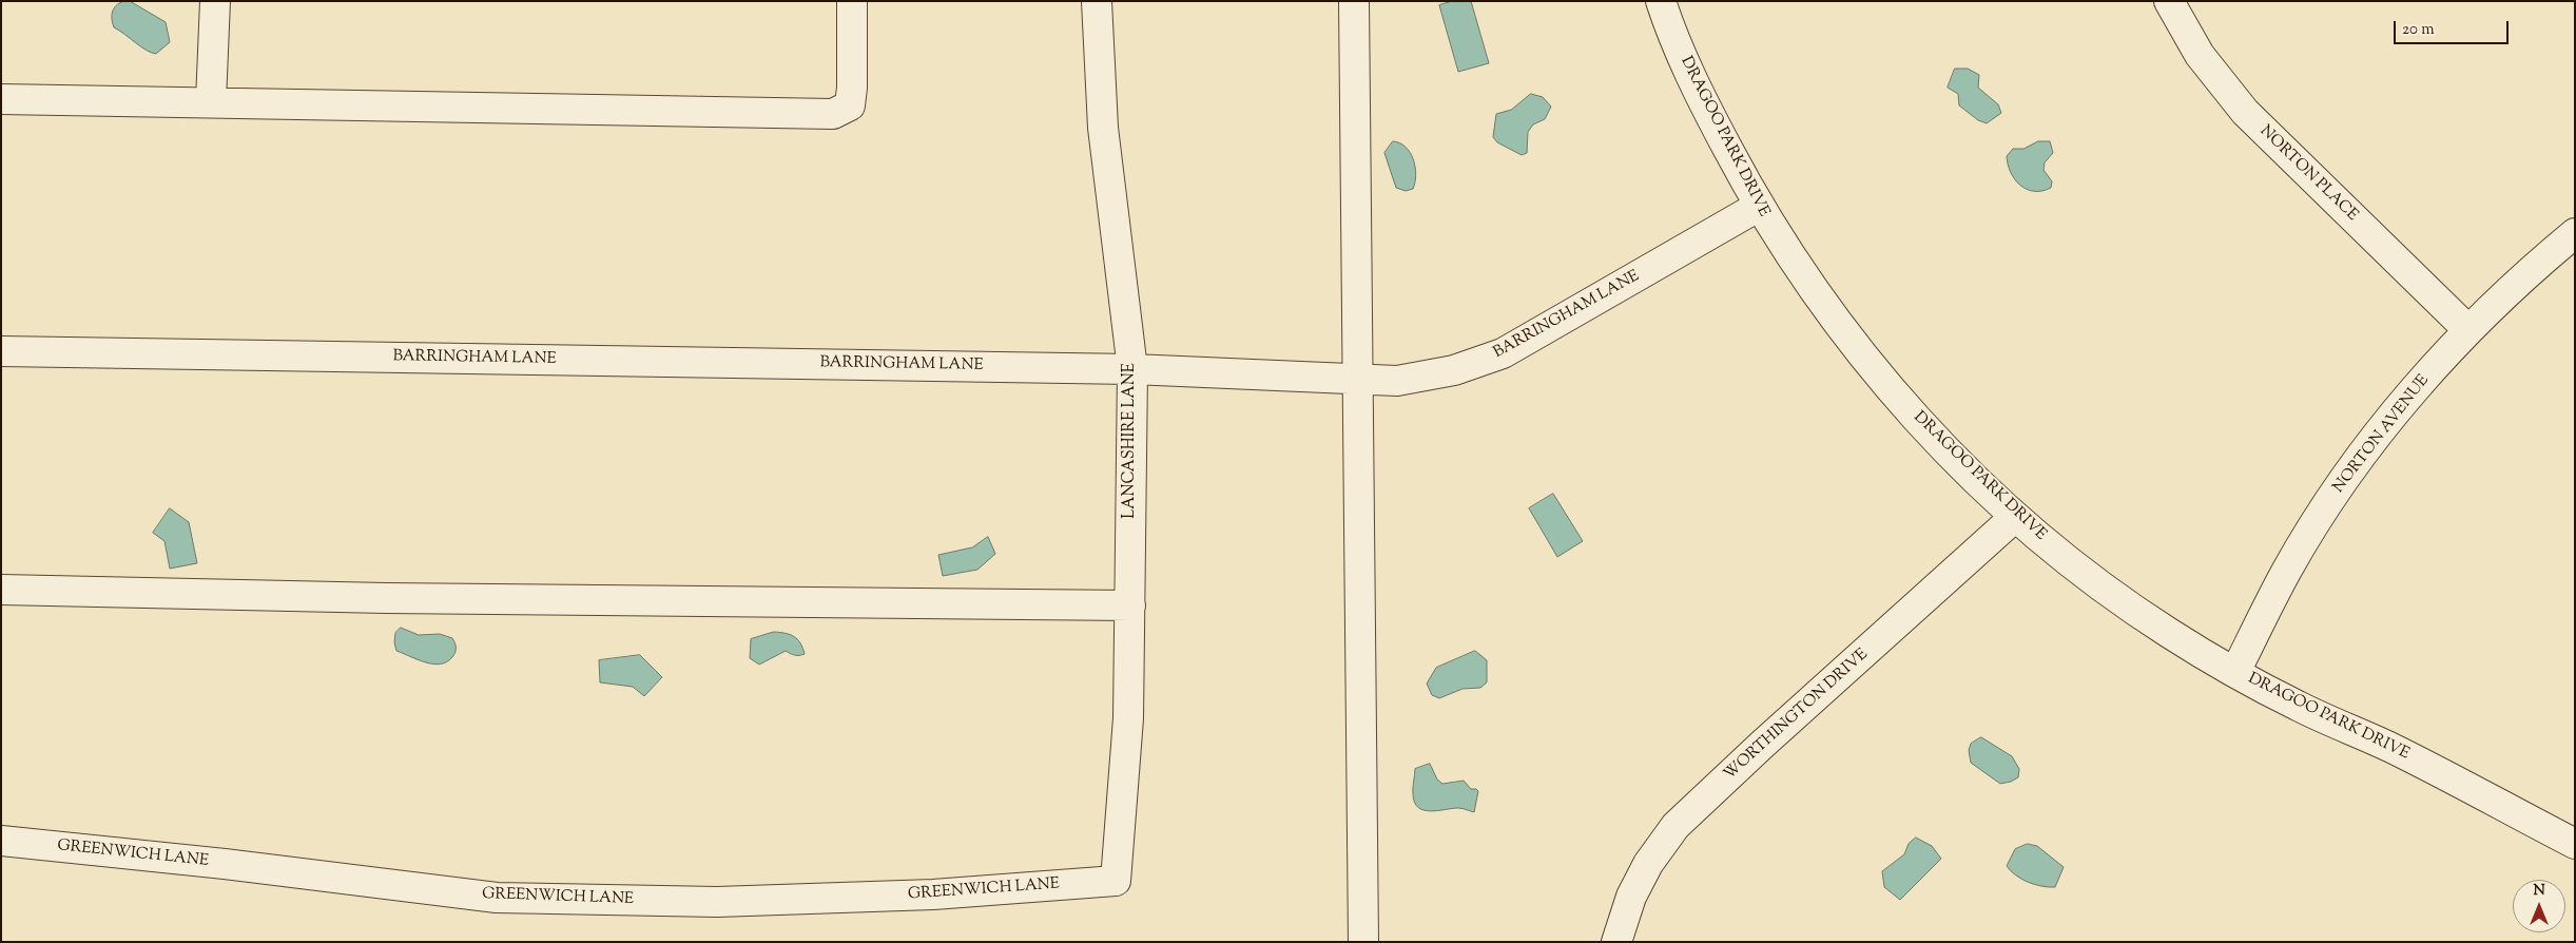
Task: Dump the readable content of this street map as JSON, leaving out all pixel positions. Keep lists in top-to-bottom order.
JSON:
{
  "streets": {
    "street": [
      "DRAGOO PARK DRIVE",
      "NORTON PLACE",
      "BARRINGHAM LANE",
      "NORTON AVENUE",
      "LANCASHIRE LANE",
      "WORTHINGTON DRIVE",
      "GREENWICH LANE"
    ]
  },
  "crossings": [
    ["DRAGOO PARK DRIVE", "BARRINGHAM LANE"],
    ["DRAGOO PARK DRIVE", "NORTON AVENUE"],
    ["DRAGOO PARK DRIVE", "WORTHINGTON DRIVE"],
    ["NORTON PLACE", "NORTON AVENUE"],
    ["BARRINGHAM LANE", "LANCASHIRE LANE"],
    ["LANCASHIRE LANE", "GREENWICH LANE"]
  ],
  "scale_bar": "20 m",
  "north": "top"
}
